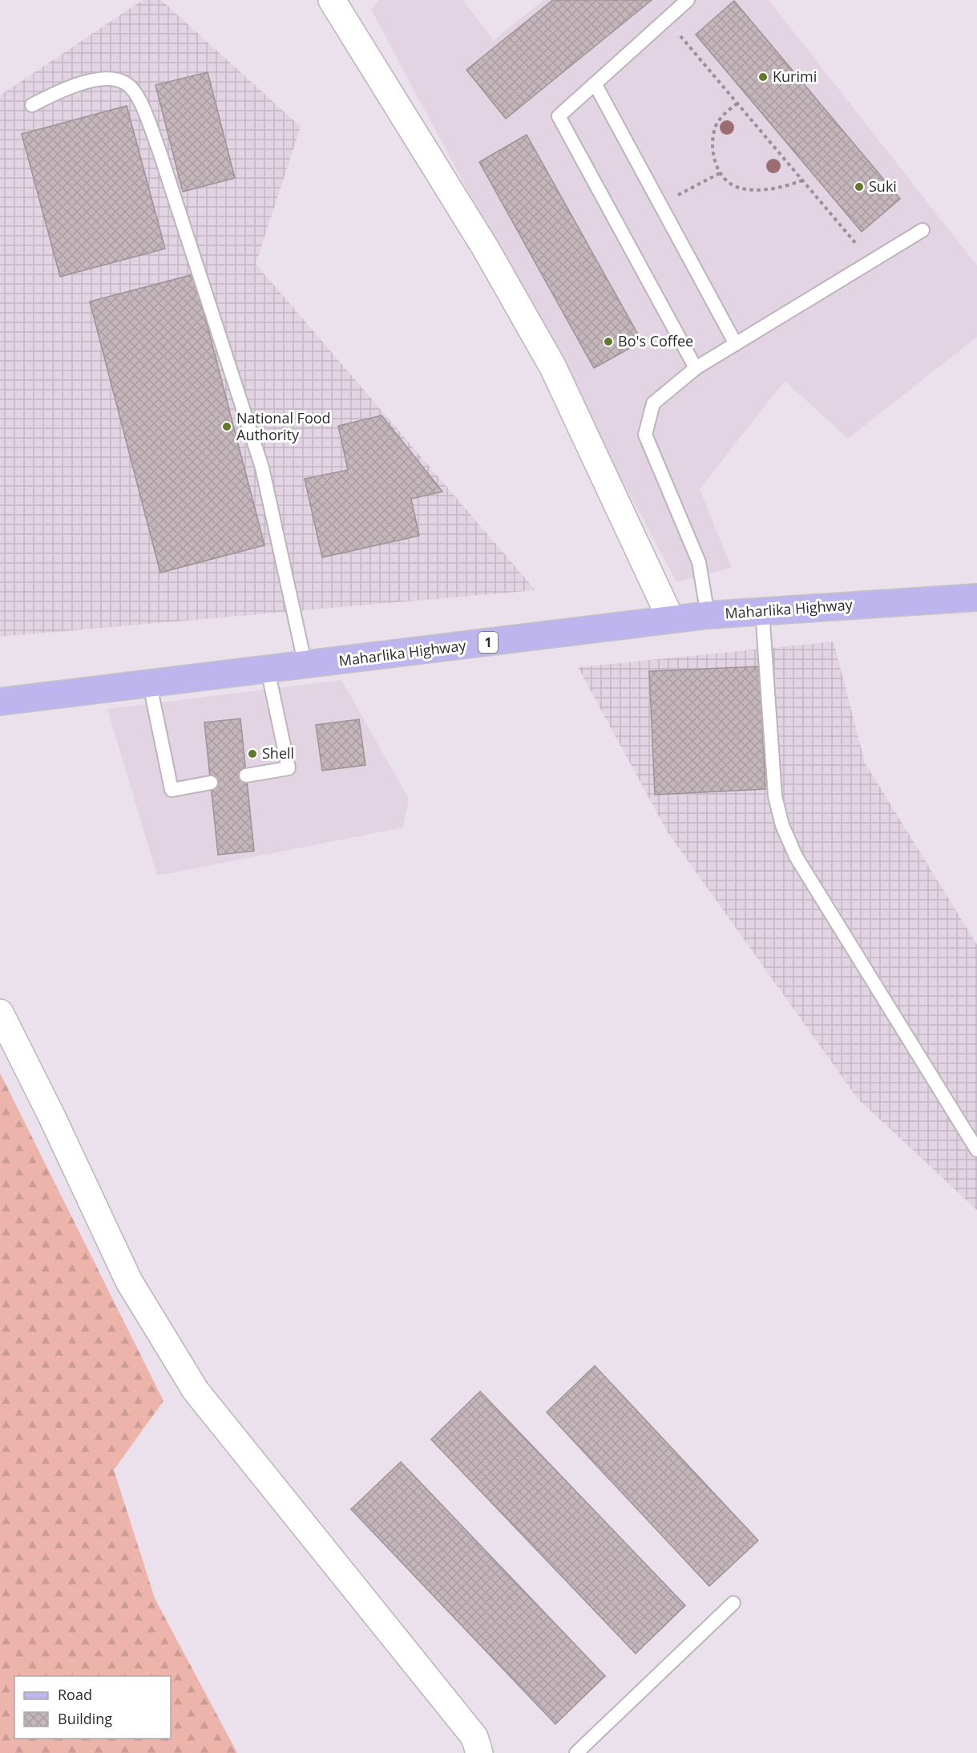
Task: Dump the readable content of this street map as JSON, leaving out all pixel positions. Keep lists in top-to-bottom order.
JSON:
{
  "streets": {
    "main road": ["Maharlika Highway", "1"]
  },
  "places": [
    "Kurimi",
    "Suki",
    "Bo's Coffee",
    "National Food Authority",
    "Shell"
  ],
  "legend": ["Road", "Building"]
}
